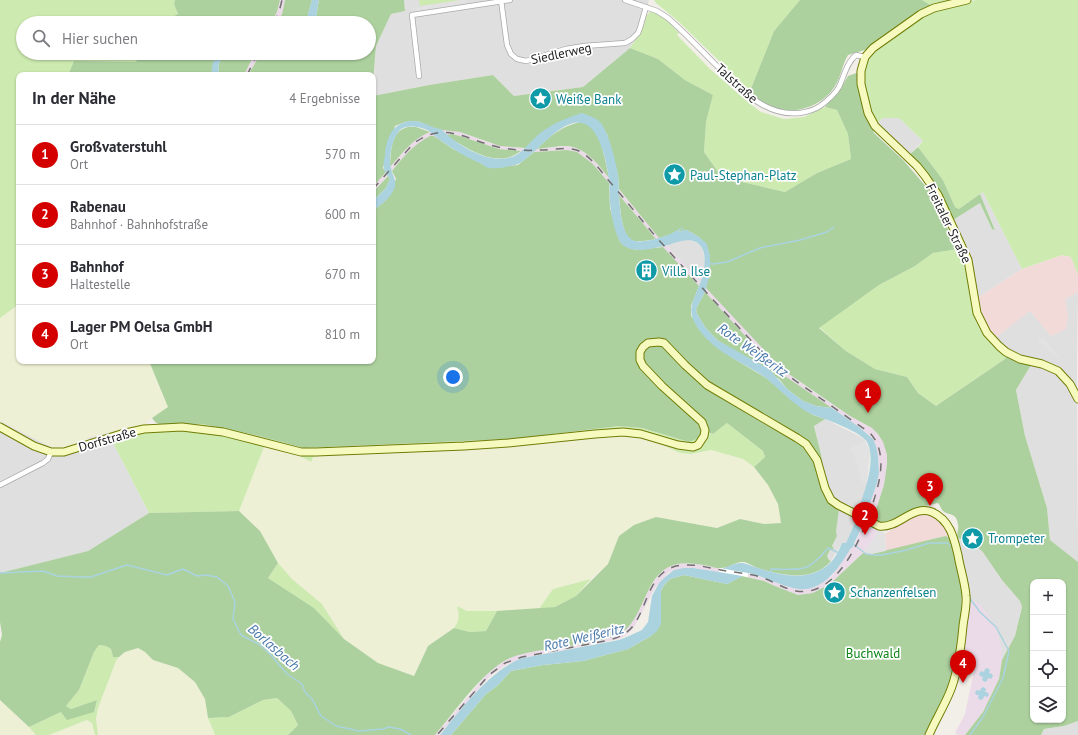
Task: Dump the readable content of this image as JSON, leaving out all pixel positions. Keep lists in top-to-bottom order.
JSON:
{
  "streets": {
    "street": [
      "Siedlerweg",
      "Talstraße",
      "Freitaler Straße",
      "Dorfstraße"
    ]
  },
  "crossings": [
    ["Siedlerweg", "Talstraße"],
    ["Talstraße", "Freitaler Straße"]
  ],
  "water": ["Rote Weißeritz", "Borlasbach"],
  "parks": ["Buchwald"],
  "places": {
    "place": [
      "Weiße Bank",
      "Paul-Stephan-Platz",
      "Trompeter",
      "Schanzenfelsen"
    ],
    "building": ["Villa Ilse"]
  },
  "page": {
    "search": "Hier suchen",
    "heading": ["In der Nähe", "4 Ergebnisse"],
    "list": [
      {
        "mark": "1",
        "name": "Großvaterstuhl",
        "note": "Ort",
        "value": "570 m"
      },
      {
        "mark": "2",
        "name": "Rabenau",
        "note": "Bahnhof · Bahnhofstraße",
        "value": "600 m"
      },
      {
        "mark": "3",
        "name": "Bahnhof",
        "note": "Haltestelle",
        "value": "670 m"
      },
      {
        "mark": "4",
        "name": "Lager PM Oelsa GmbH",
        "note": "Ort",
        "value": "810 m"
      }
    ],
    "pins": [
      "1",
      "3",
      "2",
      "4"
    ],
    "map_buttons": ["+", "−"]
  }
}
